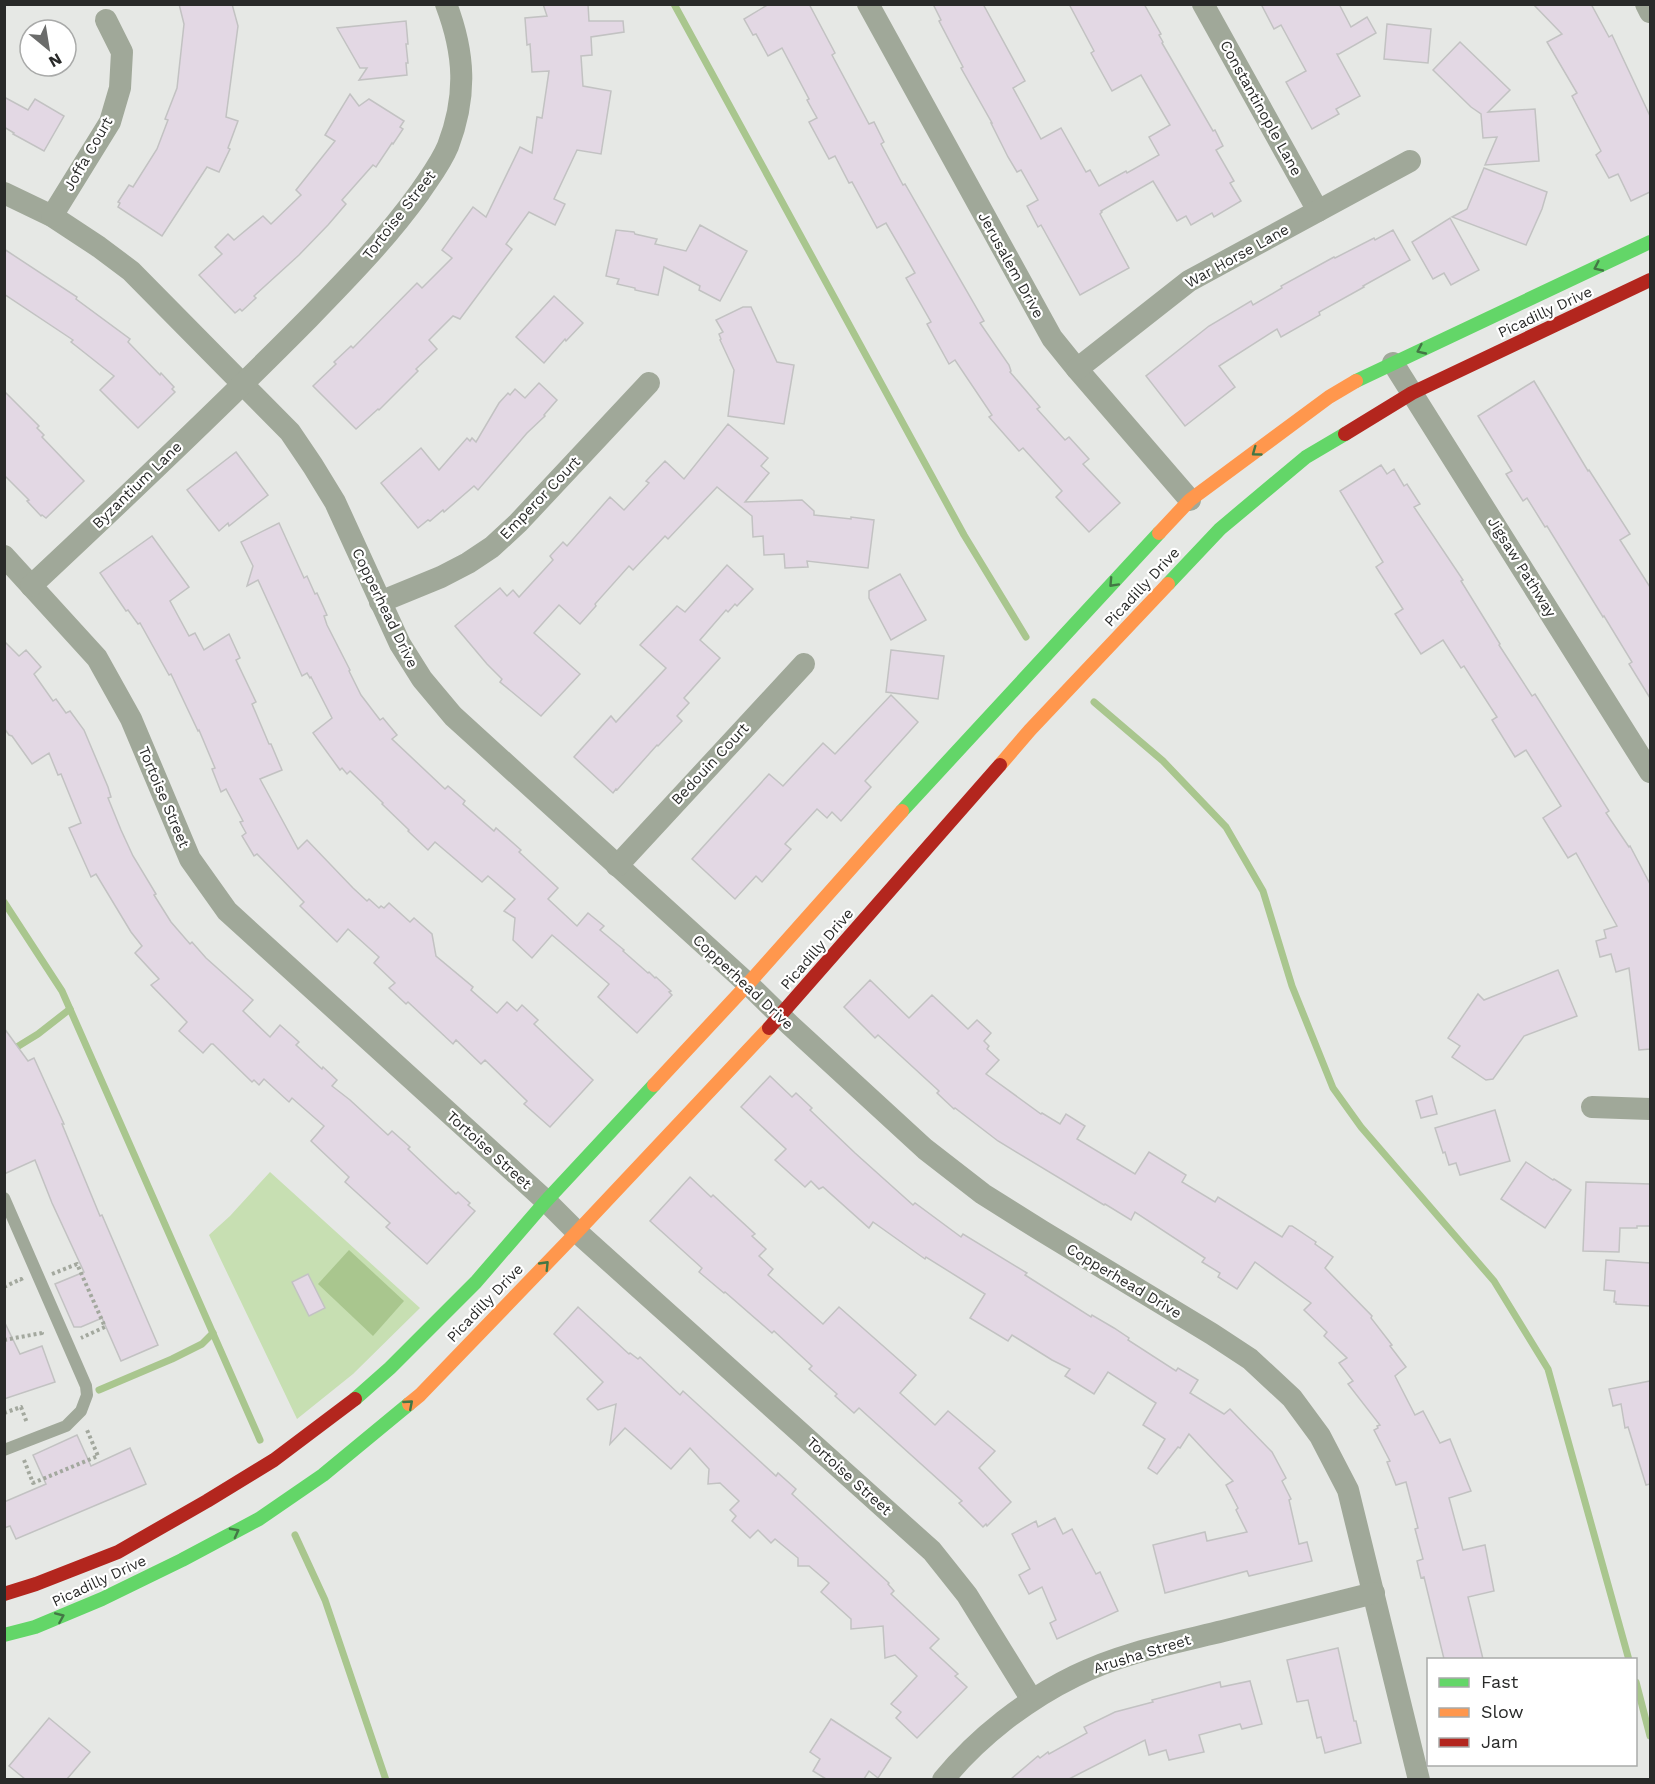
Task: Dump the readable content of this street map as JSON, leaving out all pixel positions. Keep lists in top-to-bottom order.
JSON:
{
  "streets": {
    "street": [
      "Constantinople Lane",
      "Joffa Court",
      "Tortoise Street",
      "War Horse Lane",
      "Jerusalem Drive",
      "Picadilly Drive",
      "Byzantium Lane",
      "Emperor Court",
      "Jigsaw Pathway",
      "Copperhead Drive",
      "Bedouin Court",
      "Arusha Street"
    ]
  },
  "crossings": [
    ["Constantinople Lane", "War Horse Lane"],
    ["Joffa Court", "Copperhead Drive"],
    ["Tortoise Street", "Picadilly Drive"],
    ["Tortoise Street", "Byzantium Lane"],
    ["Tortoise Street", "Copperhead Drive"],
    ["Tortoise Street", "Arusha Street"],
    ["War Horse Lane", "Jerusalem Drive"],
    ["Jerusalem Drive", "Picadilly Drive"],
    ["Picadilly Drive", "Jigsaw Pathway"],
    ["Picadilly Drive", "Copperhead Drive"],
    ["Byzantium Lane", "Copperhead Drive"],
    ["Emperor Court", "Copperhead Drive"],
    ["Copperhead Drive", "Bedouin Court"],
    ["Copperhead Drive", "Arusha Street"]
  ],
  "legend": ["Fast", "Slow", "Jam"],
  "north": "bottom right"
}
